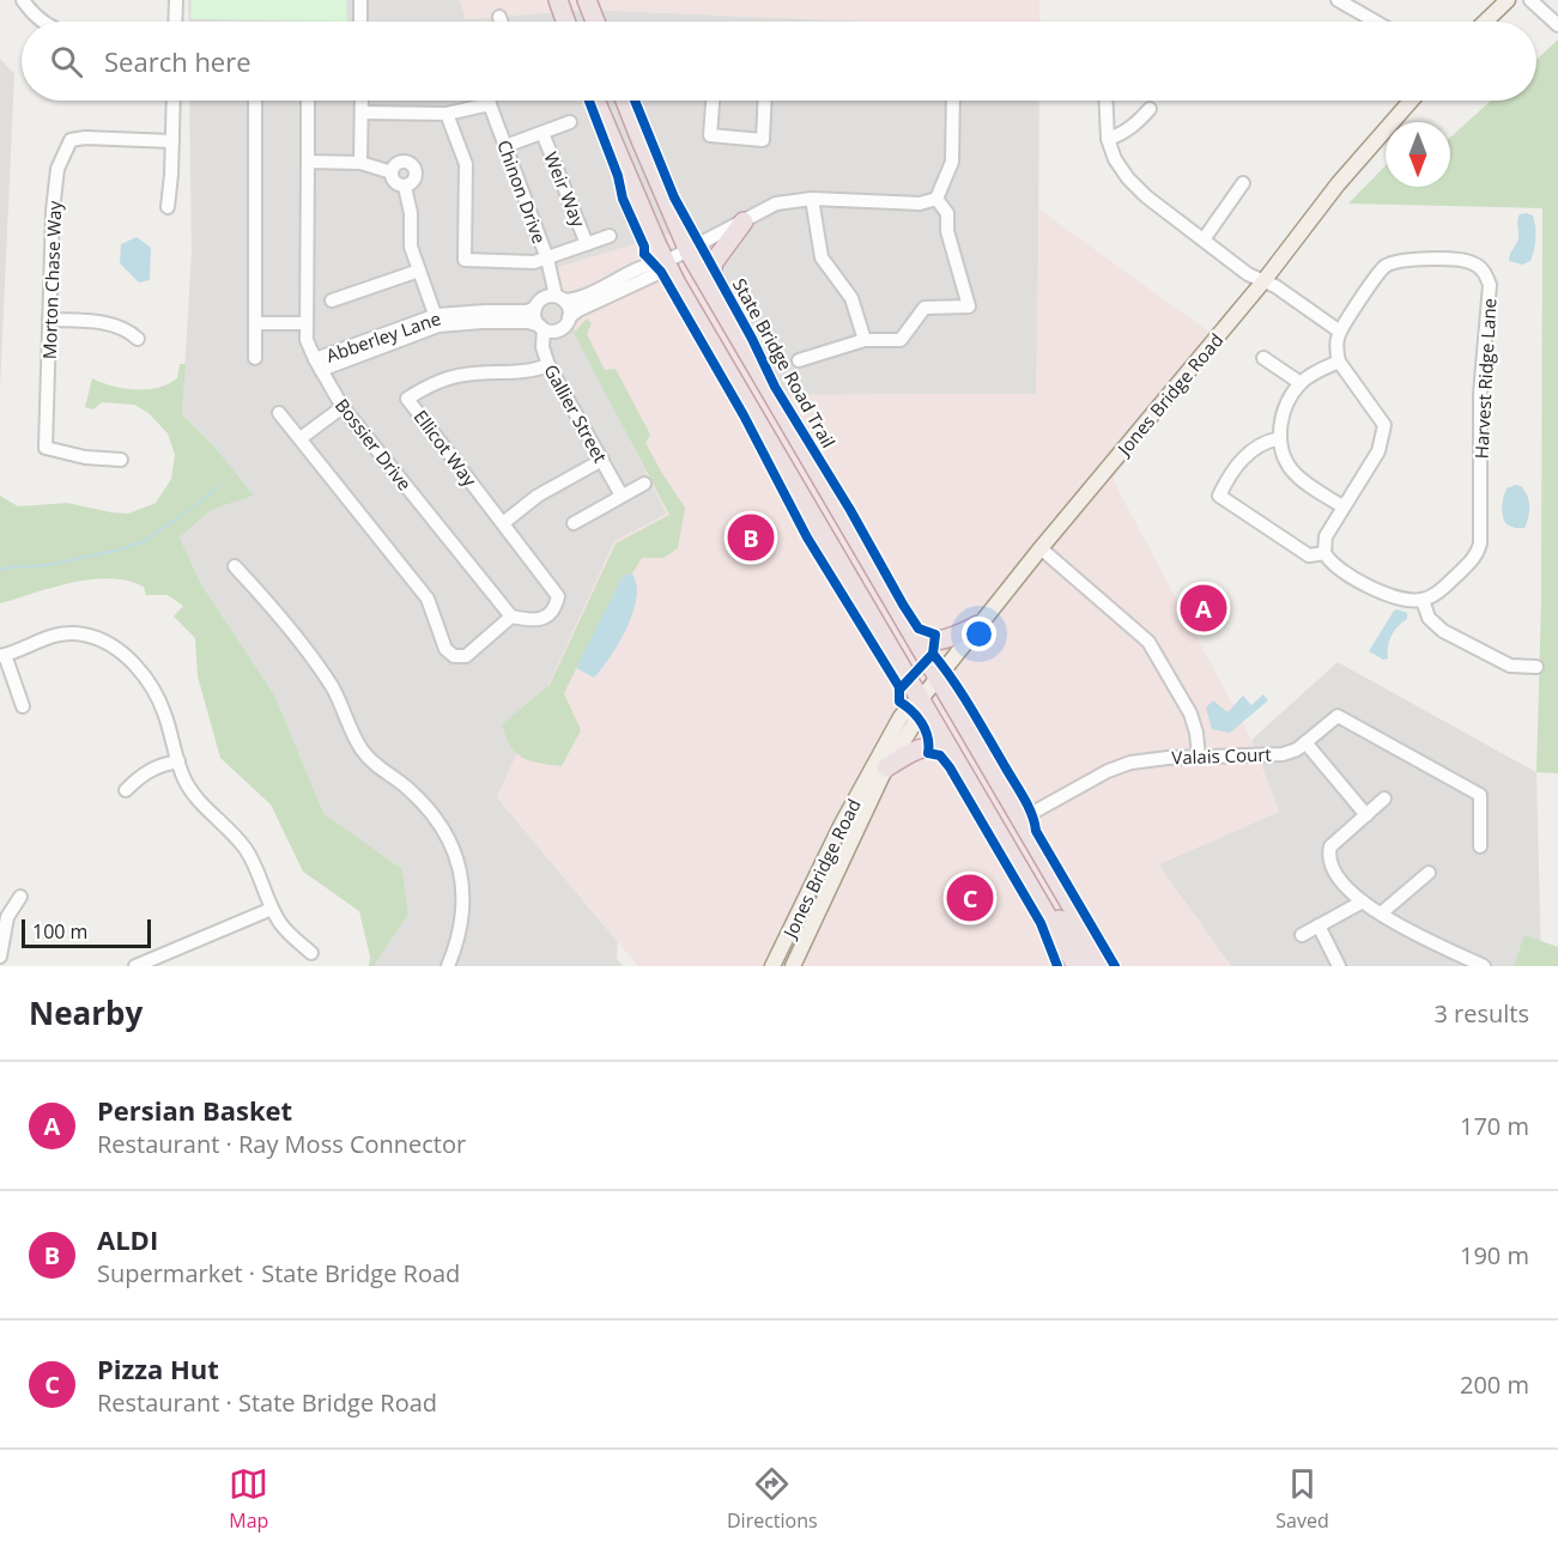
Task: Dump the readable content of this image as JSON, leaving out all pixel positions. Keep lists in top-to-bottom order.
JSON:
{
  "streets": {
    "main road": ["Jones Bridge Road"],
    "street": [
      "Weir Way",
      "Chinon Drive",
      "Morton Chase Way",
      "Abberley Lane",
      "Harvest Ridge Lane",
      "Gallier Street",
      "Bossier Drive",
      "Ellicot Way",
      "Valais Court"
    ],
    "cycle path": ["State Bridge Road Trail"]
  },
  "crossings": [
    ["Chinon Drive", "Abberley Lane"],
    ["Chinon Drive", "Gallier Street"],
    ["Abberley Lane", "Gallier Street"],
    ["Abberley Lane", "Bossier Drive"],
    ["Gallier Street", "Ellicot Way"],
    ["Bossier Drive", "Ellicot Way"]
  ],
  "scale_bar": "100 m",
  "north": "bottom",
  "page": {
    "search": "Search here",
    "pins": ["B", "A", "C"],
    "scale": "100 m",
    "heading": ["Nearby", "3 results"],
    "list": [
      {
        "mark": "A",
        "name": "Persian Basket",
        "note": "Restaurant · Ray Moss Connector",
        "value": "170 m"
      },
      {
        "mark": "B",
        "name": "ALDI",
        "note": "Supermarket · State Bridge Road",
        "value": "190 m"
      },
      {
        "mark": "C",
        "name": "Pizza Hut",
        "note": "Restaurant · State Bridge Road",
        "value": "200 m"
      }
    ],
    "nav": ["Map", "Directions", "Saved"]
  }
}
